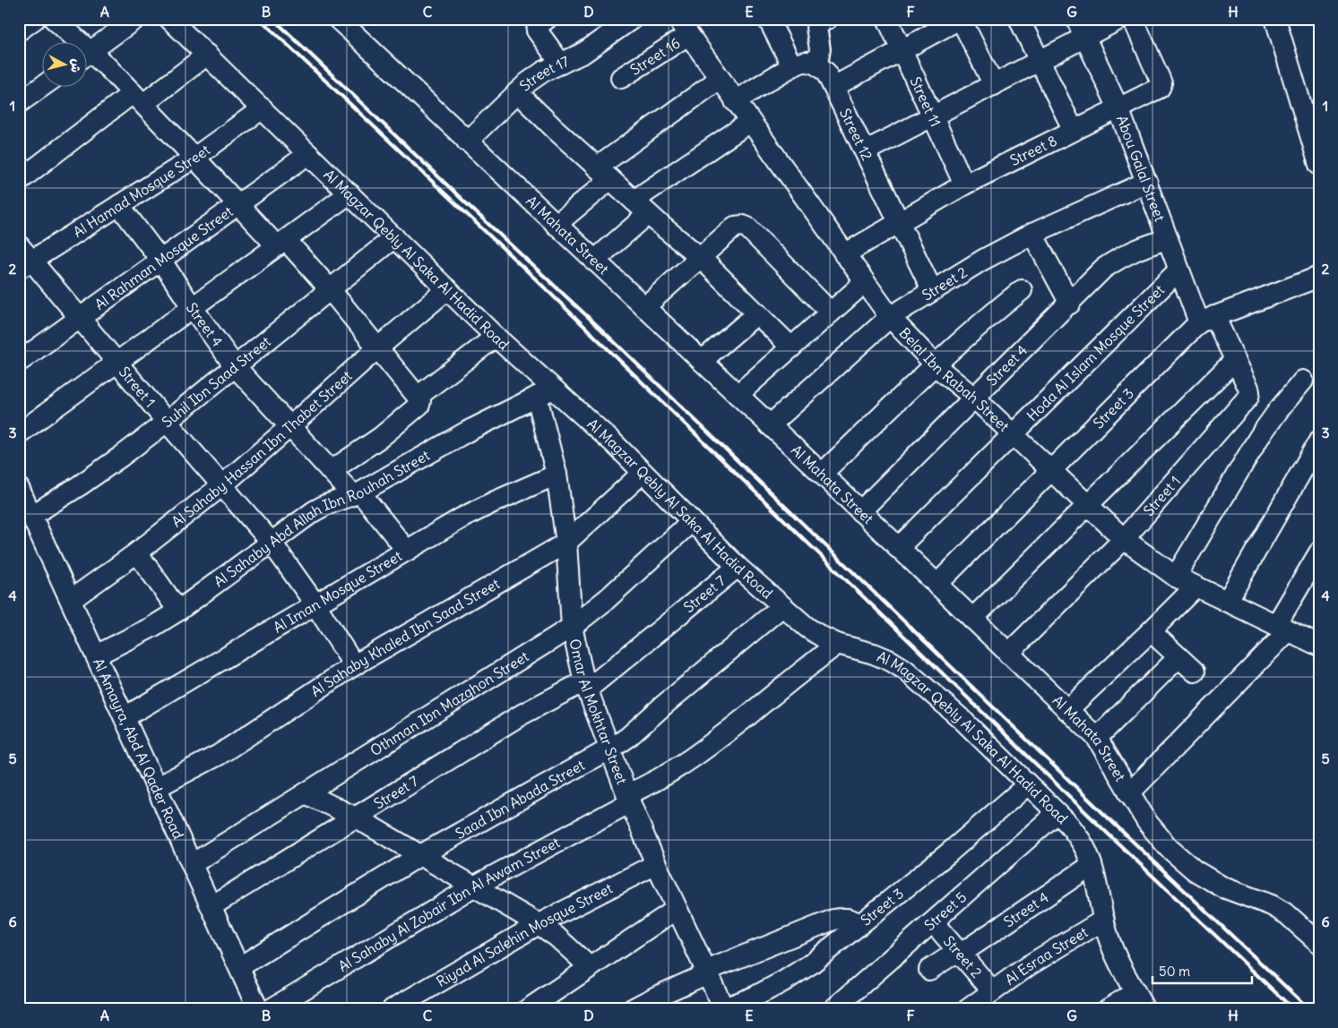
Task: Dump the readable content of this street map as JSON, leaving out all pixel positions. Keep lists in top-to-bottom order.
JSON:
{
  "streets": {
    "street": [
      "Street 16",
      "Street 17",
      "Street 11",
      "Street 12",
      "Street 8",
      "Abou Galal Street",
      "Al Hamad Mosque Street",
      "Al Mahata Street",
      "Al Rahman Mosque Street",
      "Al Magzar Qebly Al Saka Al Hadid Road",
      "Street 2",
      "Street 4",
      "Hoda Al Islam Mosque Street",
      "Belal Ibn Rabah Street",
      "Suhil Ibn Saad Street",
      "Street 1",
      "Street 3",
      "Al Sahaby Hassan Ibn Thabet Street",
      "Al Sahaby Abd Allah Ibn Rouhah Street",
      "Al Iman Mosque Street",
      "Street 7",
      "Al Sahaby Khaled Ibn Saad Street",
      "Othman Ibn Mazghon Street",
      "Omar Al Mokhtar Street",
      "Al Amayra, Abd Al Qader Road",
      "Saad Ibn Abada Street",
      "Al Sahaby Al Zobair Ibn Al Awam Street",
      "Street 5",
      "Riyad Al Salehin Mosque Street",
      "Al Esraa Street"
    ]
  },
  "crossings": [
    ["Street 16", "Belal Ibn Rabah Street"],
    ["Street 17", "Al Mahata Street"],
    ["Street 11", "Street 8"],
    ["Street 12", "Street 8"],
    ["Street 12", "Street 2"],
    ["Street 8", "Abou Galal Street"],
    ["Street 8", "Belal Ibn Rabah Street"],
    ["Abou Galal Street", "Street 2"],
    ["Abou Galal Street", "Street 4"],
    ["Abou Galal Street", "Hoda Al Islam Mosque Street"],
    ["Abou Galal Street", "Street 1"],
    ["Abou Galal Street", "Street 3"],
    ["Al Hamad Mosque Street", "Al Magzar Qebly Al Saka Al Hadid Road"],
    ["Al Hamad Mosque Street", "Street 4"],
    ["Al Hamad Mosque Street", "Street 1"],
    ["Al Mahata Street", "Street 2"],
    ["Al Mahata Street", "Street 4"],
    ["Al Mahata Street", "Hoda Al Islam Mosque Street"],
    ["Al Mahata Street", "Street 1"],
    ["Al Mahata Street", "Street 3"],
    ["Al Rahman Mosque Street", "Al Magzar Qebly Al Saka Al Hadid Road"],
    ["Al Rahman Mosque Street", "Street 4"],
    ["Al Rahman Mosque Street", "Street 1"],
    ["Al Magzar Qebly Al Saka Al Hadid Road", "Street 4"],
    ["Al Magzar Qebly Al Saka Al Hadid Road", "Suhil Ibn Saad Street"],
    ["Al Magzar Qebly Al Saka Al Hadid Road", "Street 1"],
    ["Al Magzar Qebly Al Saka Al Hadid Road", "Street 3"],
    ["Al Magzar Qebly Al Saka Al Hadid Road", "Al Sahaby Hassan Ibn Thabet Street"],
    ["Al Magzar Qebly Al Saka Al Hadid Road", "Al Sahaby Abd Allah Ibn Rouhah Street"],
    ["Al Magzar Qebly Al Saka Al Hadid Road", "Street 7"],
    ["Al Magzar Qebly Al Saka Al Hadid Road", "Al Sahaby Khaled Ibn Saad Street"],
    ["Al Magzar Qebly Al Saka Al Hadid Road", "Othman Ibn Mazghon Street"],
    ["Al Magzar Qebly Al Saka Al Hadid Road", "Omar Al Mokhtar Street"],
    ["Al Magzar Qebly Al Saka Al Hadid Road", "Saad Ibn Abada Street"],
    ["Al Magzar Qebly Al Saka Al Hadid Road", "Al Sahaby Al Zobair Ibn Al Awam Street"],
    ["Al Magzar Qebly Al Saka Al Hadid Road", "Street 5"],
    ["Al Magzar Qebly Al Saka Al Hadid Road", "Al Esraa Street"],
    ["Street 2", "Street 4"],
    ["Street 2", "Belal Ibn Rabah Street"],
    ["Street 2", "Street 5"],
    ["Street 2", "Al Esraa Street"],
    ["Street 4", "Belal Ibn Rabah Street"],
    ["Street 4", "Suhil Ibn Saad Street"],
    ["Street 4", "Street 1"],
    ["Street 4", "Al Sahaby Hassan Ibn Thabet Street"],
    ["Street 4", "Al Sahaby Abd Allah Ibn Rouhah Street"],
    ["Street 4", "Al Iman Mosque Street"],
    ["Hoda Al Islam Mosque Street", "Belal Ibn Rabah Street"],
    ["Belal Ibn Rabah Street", "Street 1"],
    ["Belal Ibn Rabah Street", "Street 3"],
    ["Suhil Ibn Saad Street", "Street 1"],
    ["Suhil Ibn Saad Street", "Al Amayra, Abd Al Qader Road"],
    ["Street 1", "Street 3"],
    ["Street 1", "Al Sahaby Hassan Ibn Thabet Street"],
    ["Street 1", "Al Sahaby Abd Allah Ibn Rouhah Street"],
    ["Street 1", "Al Iman Mosque Street"],
    ["Street 1", "Al Sahaby Khaled Ibn Saad Street"],
    ["Street 3", "Omar Al Mokhtar Street"],
    ["Al Sahaby Hassan Ibn Thabet Street", "Al Amayra, Abd Al Qader Road"],
    ["Al Sahaby Abd Allah Ibn Rouhah Street", "Omar Al Mokhtar Street"],
    ["Al Sahaby Abd Allah Ibn Rouhah Street", "Al Amayra, Abd Al Qader Road"],
    ["Al Iman Mosque Street", "Omar Al Mokhtar Street"],
    ["Al Iman Mosque Street", "Al Amayra, Abd Al Qader Road"],
    ["Street 7", "Omar Al Mokhtar Street"],
    ["Street 7", "Al Amayra, Abd Al Qader Road"],
    ["Al Sahaby Khaled Ibn Saad Street", "Omar Al Mokhtar Street"],
    ["Al Sahaby Khaled Ibn Saad Street", "Al Amayra, Abd Al Qader Road"],
    ["Othman Ibn Mazghon Street", "Omar Al Mokhtar Street"],
    ["Othman Ibn Mazghon Street", "Al Amayra, Abd Al Qader Road"],
    ["Omar Al Mokhtar Street", "Saad Ibn Abada Street"],
    ["Omar Al Mokhtar Street", "Al Sahaby Al Zobair Ibn Al Awam Street"],
    ["Omar Al Mokhtar Street", "Riyad Al Salehin Mosque Street"],
    ["Al Amayra, Abd Al Qader Road", "Saad Ibn Abada Street"]
  ],
  "scale_bar": "50 m",
  "north": "right",
  "grid": {
    "columns": [
      "A",
      "B",
      "C",
      "D",
      "E",
      "F",
      "G",
      "H"
    ],
    "rows": [
      "1",
      "2",
      "3",
      "4",
      "5",
      "6"
    ]
  }
}
